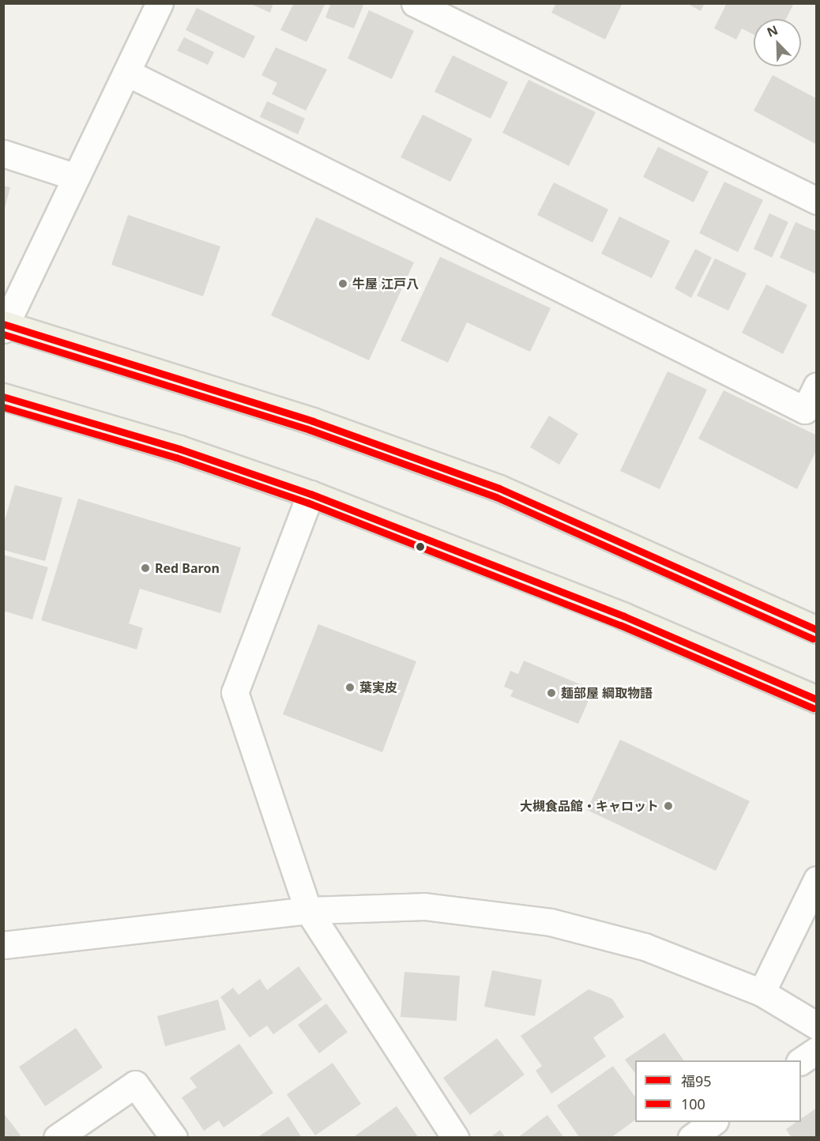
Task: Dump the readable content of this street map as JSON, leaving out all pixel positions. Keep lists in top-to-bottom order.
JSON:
{
  "places": [
    "牛屋 江戸八",
    "Red Baron",
    "葉実皮",
    "麺部屋 綱取物語",
    "大槻食品館・キャロット"
  ],
  "lines": ["transit line 福95", "transit line 100"],
  "legend": ["福95", "100"],
  "north": "top left"
}
